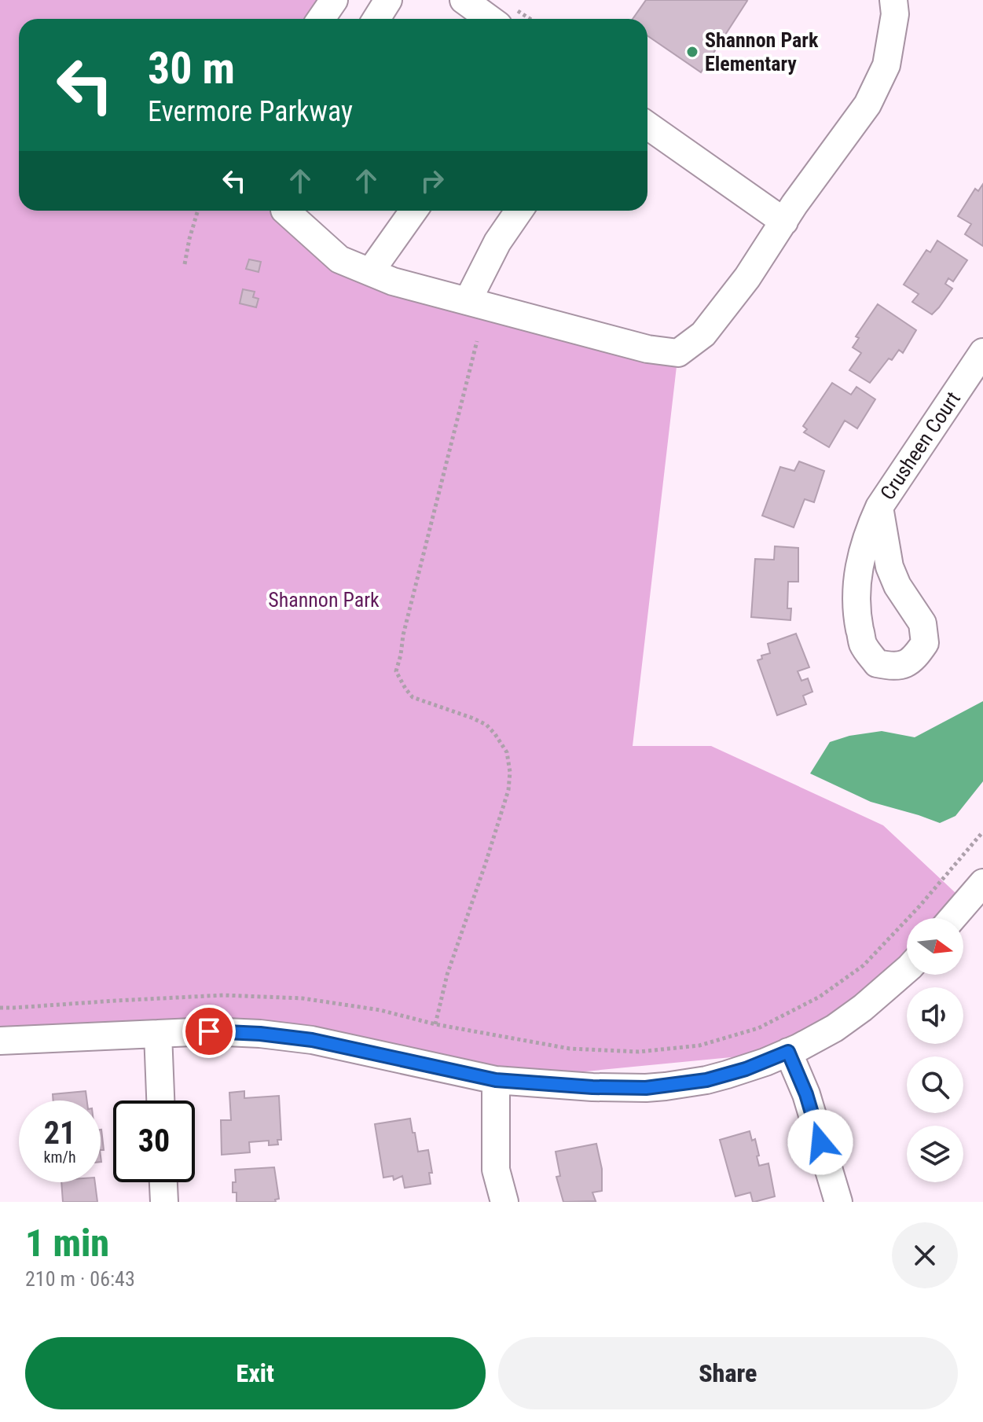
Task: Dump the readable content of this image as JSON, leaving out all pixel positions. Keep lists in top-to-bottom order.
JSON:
{
  "streets": {
    "street": ["Crusheen Court"]
  },
  "parks": ["Shannon Park"],
  "places": ["Shannon Park Elementary"],
  "north": "right",
  "page": {
    "turn": ["30 m", "Evermore Parkway"],
    "speed": "21 km/h",
    "limit": "30",
    "heading": ["1 min", "210 m · 06:43"],
    "buttons": ["Exit", "Share"]
  }
}
